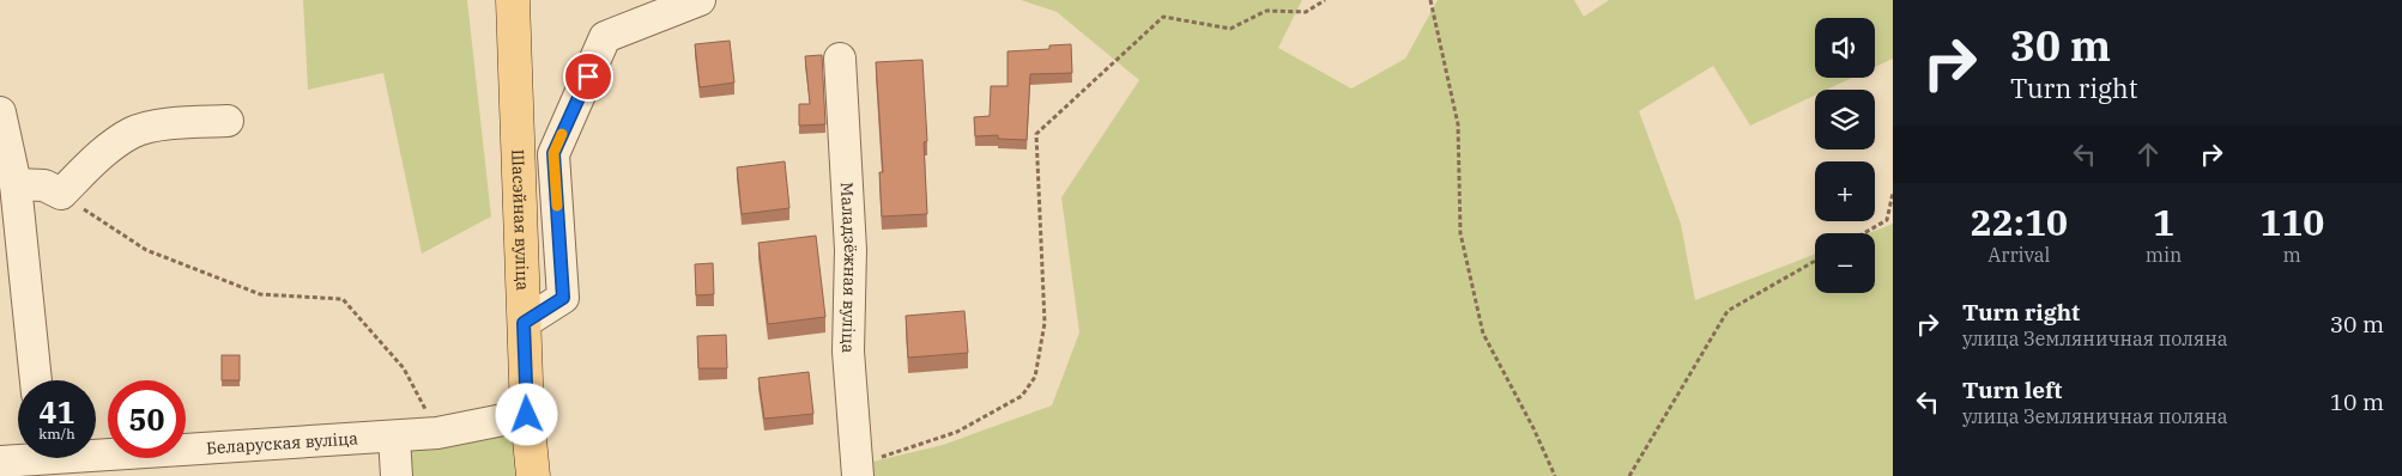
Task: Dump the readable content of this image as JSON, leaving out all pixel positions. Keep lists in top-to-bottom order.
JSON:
{
  "streets": {
    "main road": ["Шасэйная вуліца"],
    "street": ["Маладзёжная вуліца", "Беларуская вуліца"]
  },
  "crossings": [
    ["Шасэйная вуліца", "Беларуская вуліца"]
  ],
  "page": {
    "turn": ["30 m", "Turn right"],
    "map_buttons": ["+", "−"],
    "eta": [
      "22:10",
      "Arrival",
      "1",
      "min",
      "110",
      "m"
    ],
    "list": [
      {
        "name": "Turn right",
        "note": "улица Земляничная поляна",
        "value": "30 m"
      },
      {
        "name": "Turn left",
        "note": "улица Земляничная поляна",
        "value": "10 m"
      }
    ],
    "speed": "41 km/h",
    "limit": "50"
  }
}
